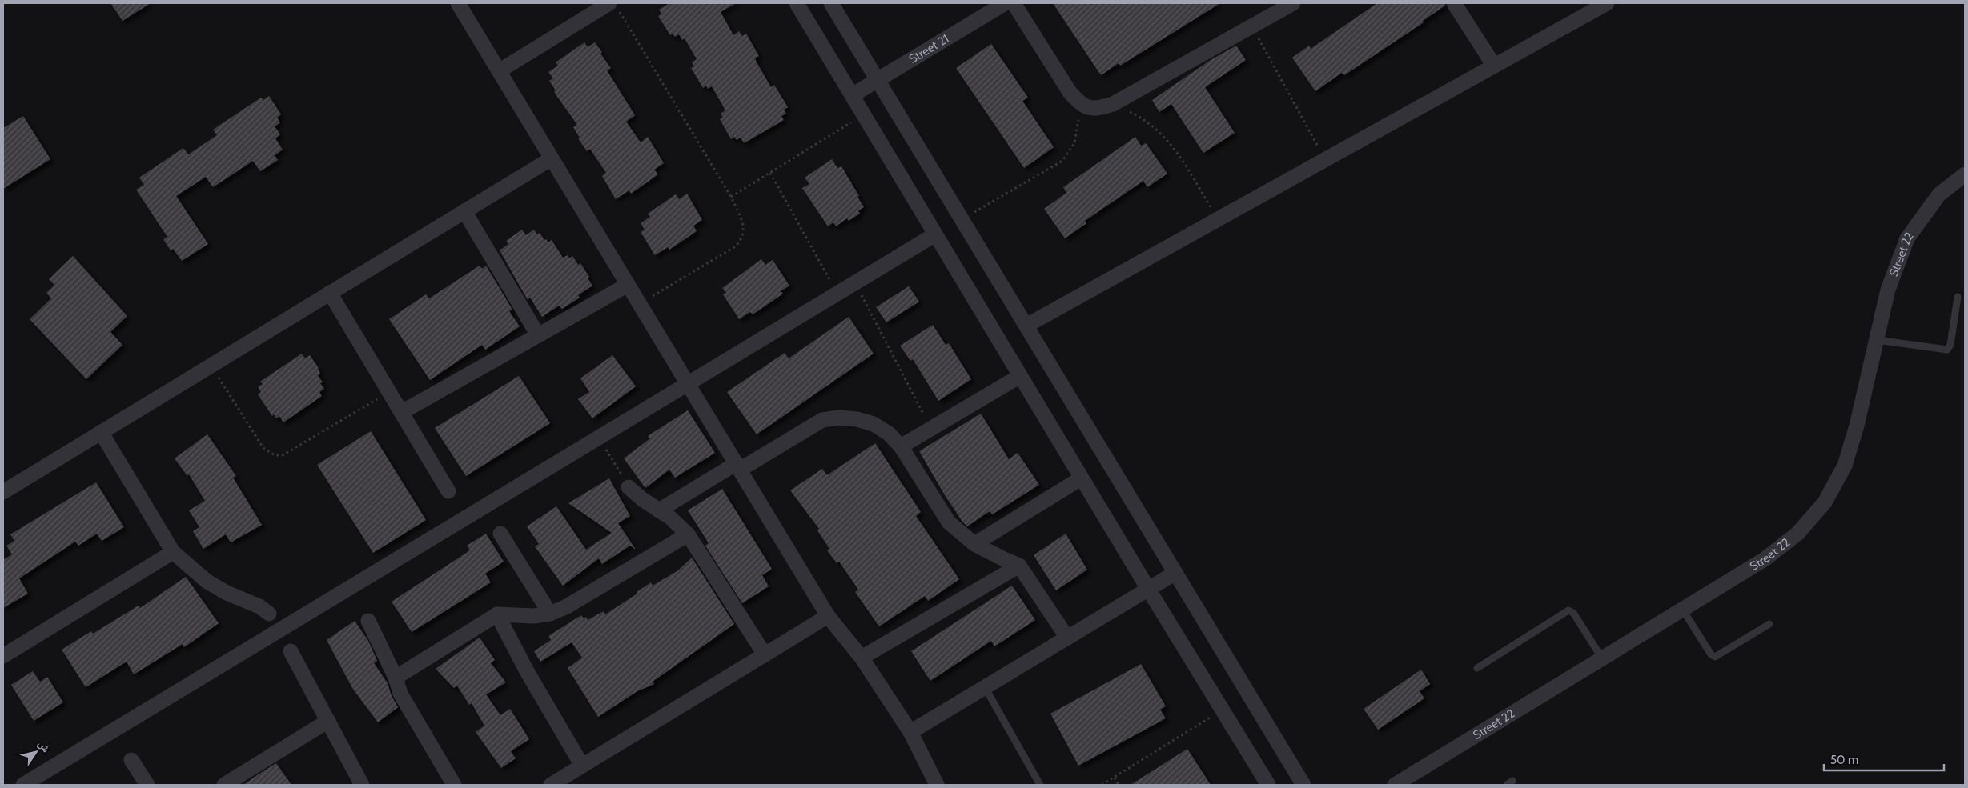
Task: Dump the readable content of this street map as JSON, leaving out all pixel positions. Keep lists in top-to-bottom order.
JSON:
{
  "streets": {
    "street": ["Street 21", "Street 22"]
  },
  "scale_bar": "50 m",
  "north": "top right"
}
